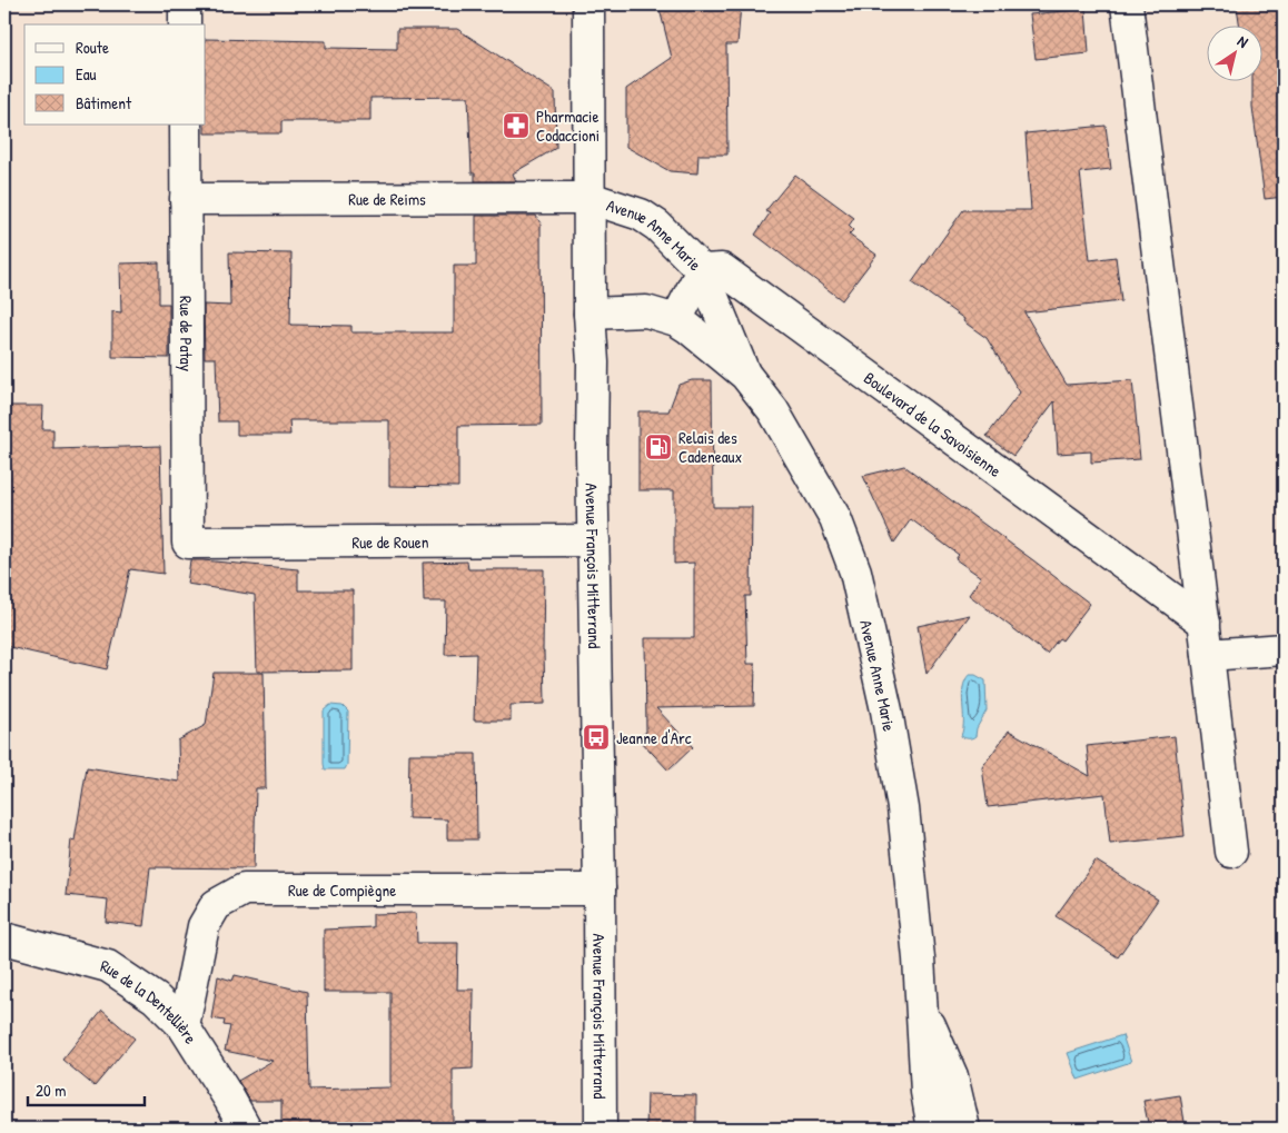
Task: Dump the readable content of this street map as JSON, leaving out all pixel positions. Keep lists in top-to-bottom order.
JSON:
{
  "streets": {
    "street": [
      "Rue de Reims",
      "Avenue Anne Marie",
      "Rue de Patay",
      "Boulevard de la Savoisienne",
      "Rue de Rouen",
      "Avenue François Mitterrand",
      "Rue de Compiègne",
      "Rue de la Dentellière"
    ]
  },
  "crossings": [
    ["Rue de Reims", "Avenue Anne Marie"],
    ["Rue de Reims", "Rue de Patay"],
    ["Rue de Reims", "Avenue François Mitterrand"],
    ["Avenue Anne Marie", "Boulevard de la Savoisienne"],
    ["Avenue Anne Marie", "Avenue François Mitterrand"],
    ["Rue de Patay", "Rue de Rouen"],
    ["Rue de Rouen", "Avenue François Mitterrand"],
    ["Avenue François Mitterrand", "Rue de Compiègne"],
    ["Rue de Compiègne", "Rue de la Dentellière"]
  ],
  "places": {
    "pharmacy": ["Pharmacie Codaccioni"],
    "fuel station": ["Relais des Cadeneaux"],
    "bus stop": ["Jeanne d'Arc"]
  },
  "legend": ["Route", "Eau", "Bâtiment"],
  "scale_bar": "20 m",
  "north": "top right"
}
